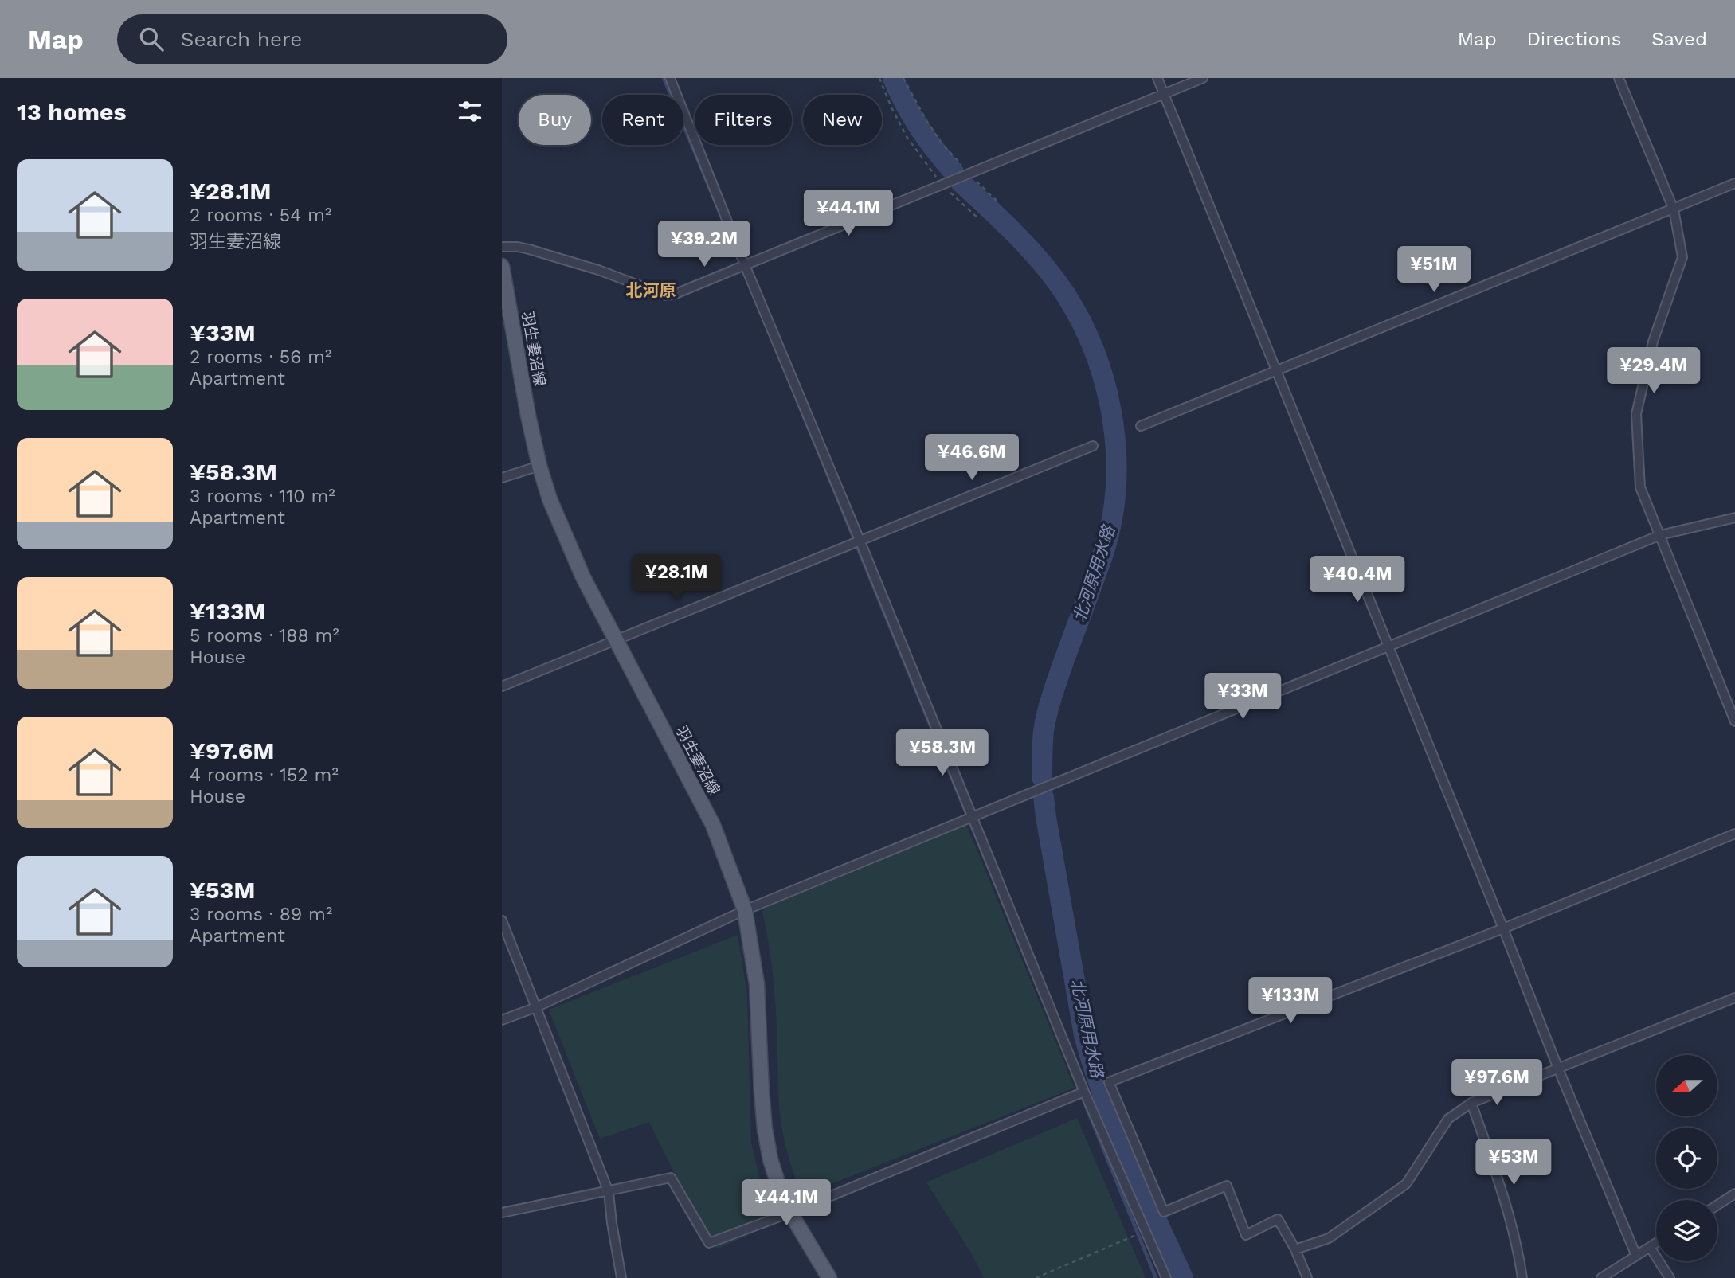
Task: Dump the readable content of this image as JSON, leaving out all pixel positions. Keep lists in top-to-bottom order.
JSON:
{
  "streets": {
    "main road": ["羽生妻沼線"]
  },
  "districts": ["北河原"],
  "water": ["北河原用水路"],
  "north": "left",
  "page": {
    "header": "Map",
    "search": "Search here",
    "nav": ["Map", "Directions", "Saved"],
    "heading": "13 homes",
    "chip": [
      "Buy",
      "Rent",
      "Filters",
      "New"
    ],
    "list": [
      {
        "name": "¥28.1M",
        "note": "2 rooms · 54 m² · 羽生妻沼線"
      },
      {
        "name": "¥33M",
        "note": "2 rooms · 56 m² · Apartment"
      },
      {
        "name": "¥58.3M",
        "note": "3 rooms · 110 m² · Apartment"
      },
      {
        "name": "¥133M",
        "note": "5 rooms · 188 m² · House"
      },
      {
        "name": "¥97.6M",
        "note": "4 rooms · 152 m² · House"
      },
      {
        "name": "¥53M",
        "note": "3 rooms · 89 m² · Apartment"
      }
    ],
    "price": [
      "¥44.1M",
      "¥39.2M",
      "¥51M",
      "¥29.4M",
      "¥46.6M",
      "¥28.1M",
      "¥40.4M",
      "¥33M",
      "¥58.3M",
      "¥133M",
      "¥97.6M",
      "¥53M",
      "¥44.1M"
    ]
  }
}
